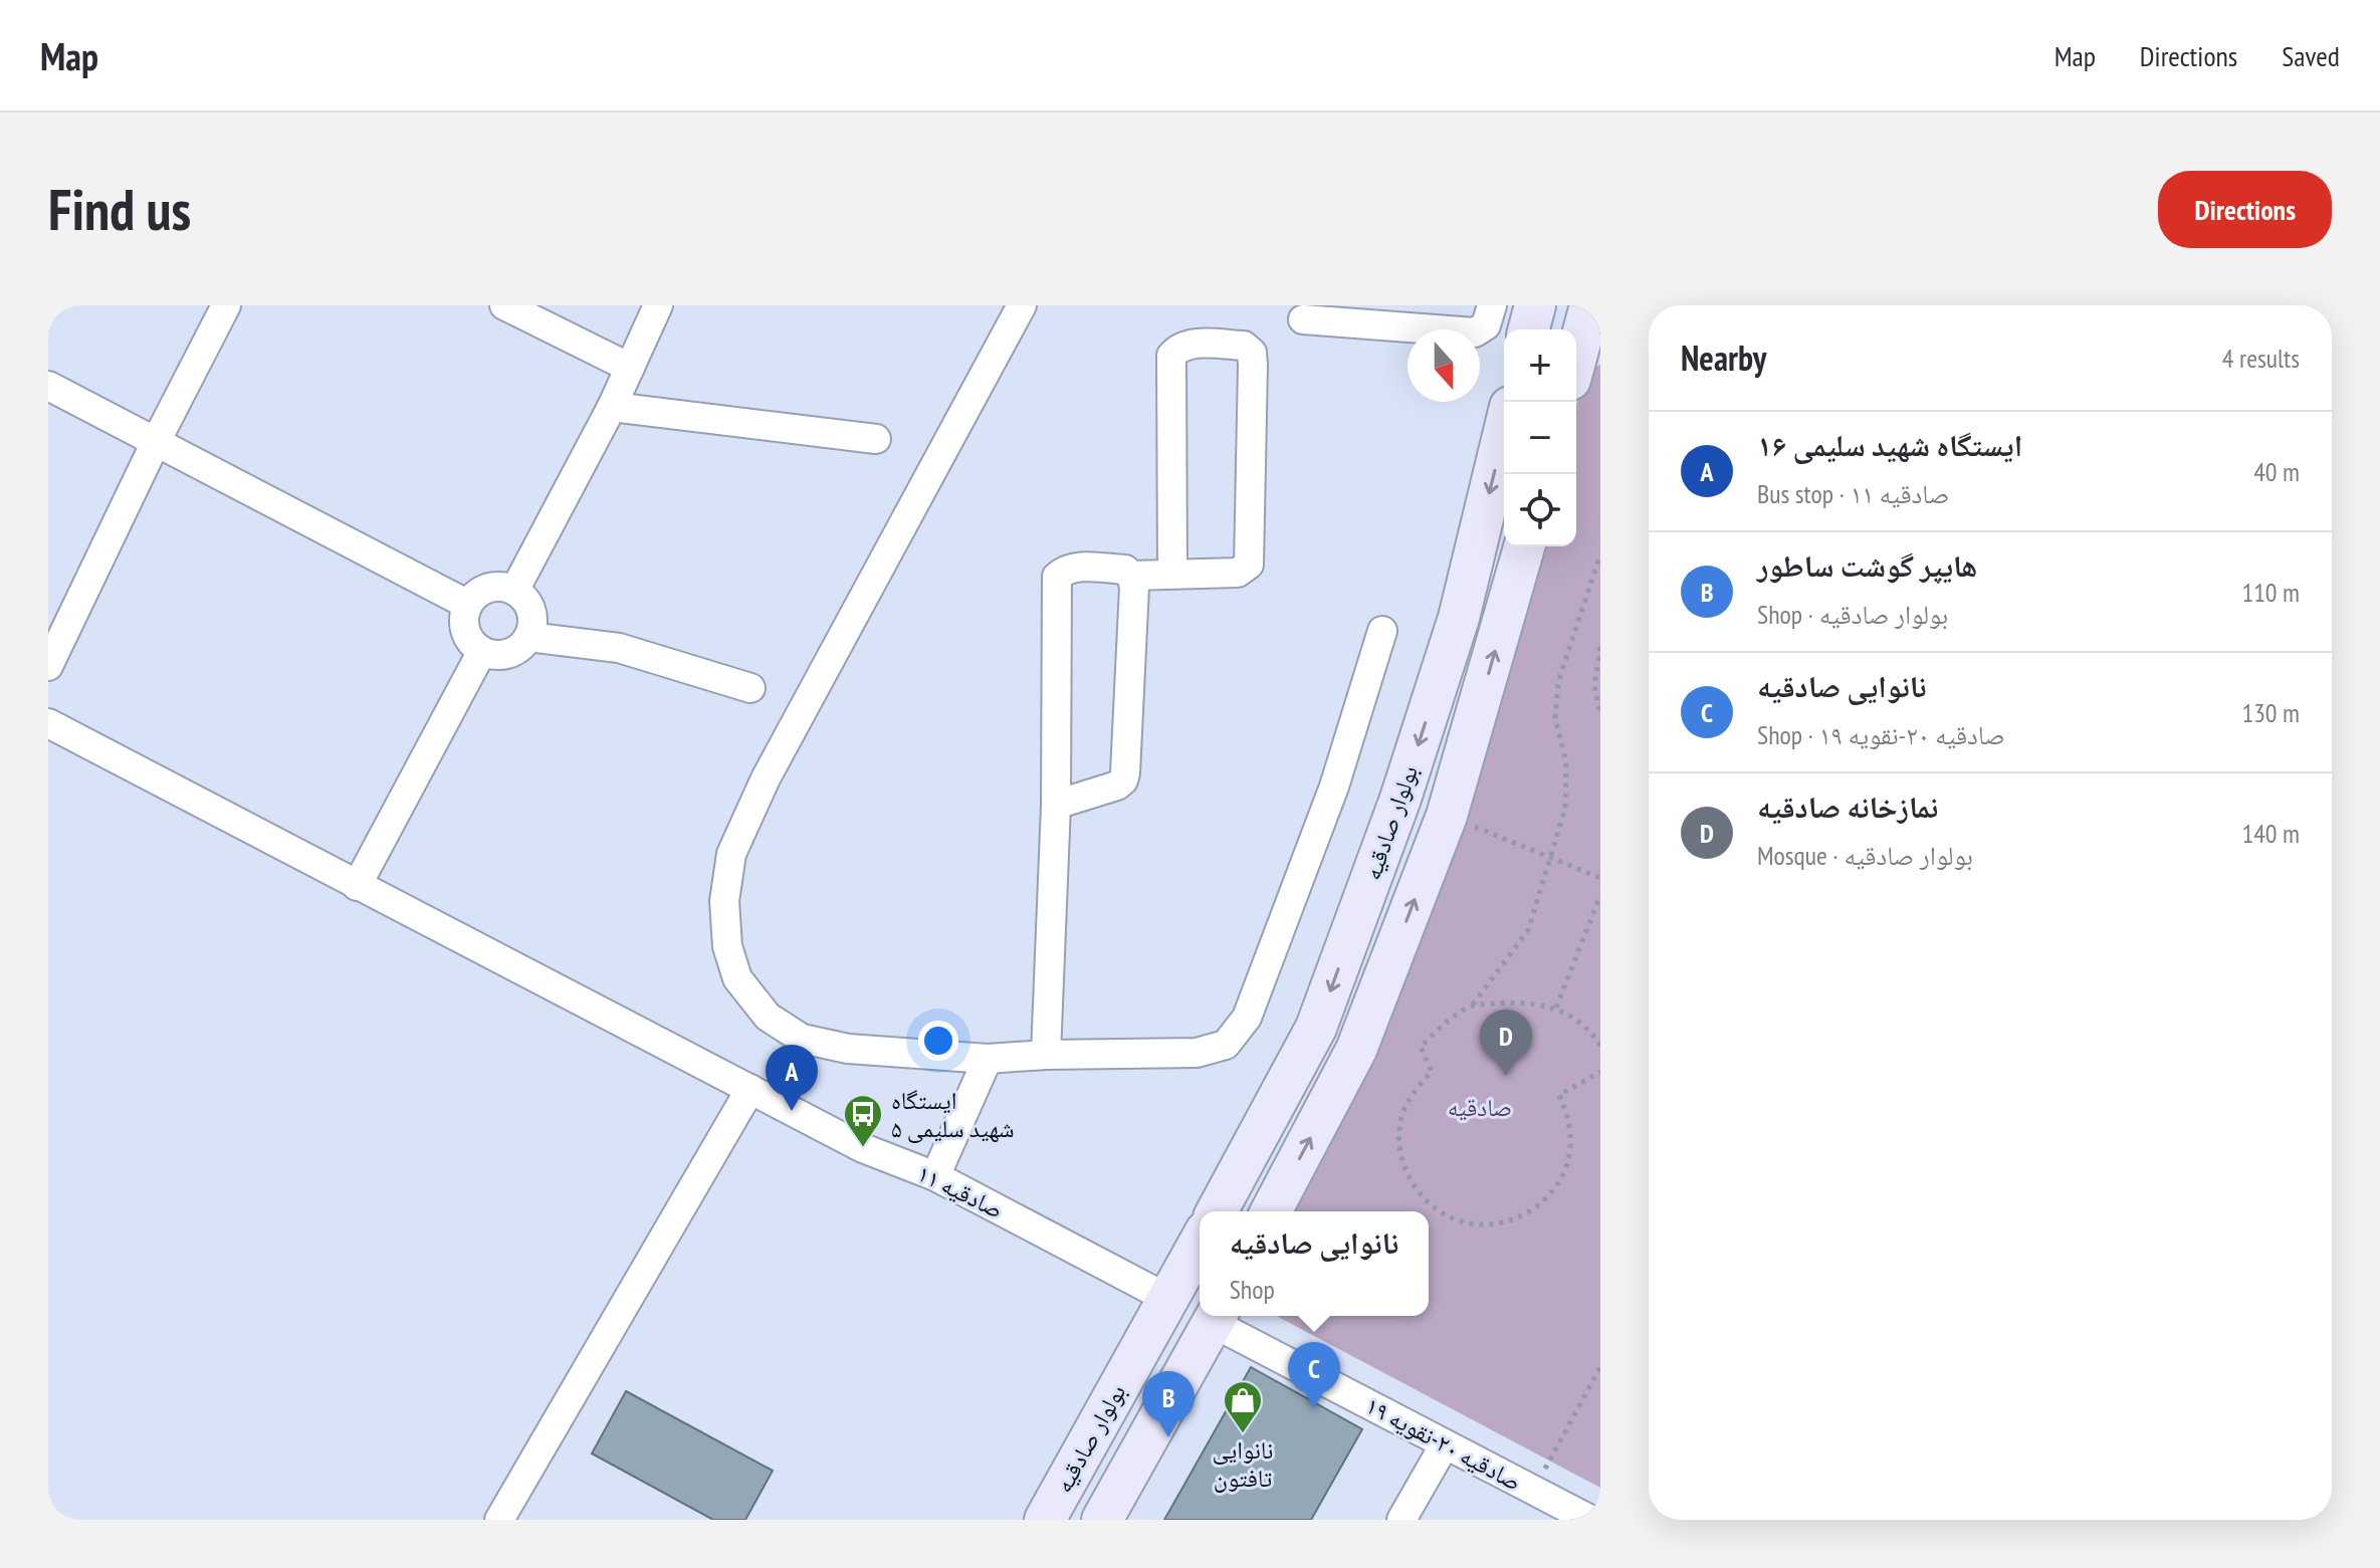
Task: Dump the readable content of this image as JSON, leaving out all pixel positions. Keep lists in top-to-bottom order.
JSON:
{
  "streets": {
    "main road": ["بولوار صادقیه"],
    "street": ["صادقیه ۱۱", "صادقیه ۲۰-نقویه ۱۹"]
  },
  "crossings": [
    ["بولوار صادقیه", "صادقیه ۱۱"],
    ["بولوار صادقیه", "صادقیه ۲۰-نقویه ۱۹"]
  ],
  "parks": ["صادقیه"],
  "places": {
    "bus stop": ["ایستگاه شهید سلیمی ۵"],
    "shop": ["نانوایی تافتون"]
  },
  "north": "bottom",
  "page": {
    "header": "Map",
    "nav": ["Map", "Directions", "Saved"],
    "buttons": "Directions",
    "title": "Find us",
    "heading": ["Nearby", "4 results"],
    "map_buttons": ["+", "−"],
    "list": [
      {
        "mark": "A",
        "name": "ایستگاه شهید سلیمی ۱۶",
        "note": "Bus stop · صادقیه ۱۱",
        "value": "40 m"
      },
      {
        "mark": "B",
        "name": "هایپر گوشت ساطور",
        "note": "Shop · بولوار صادقیه",
        "value": "110 m"
      },
      {
        "mark": "C",
        "name": "نانوایی صادقیه",
        "note": "Shop · صادقیه ۲۰-نقویه ۱۹",
        "value": "130 m"
      },
      {
        "mark": "D",
        "name": "نمازخانه صادقیه",
        "note": "Mosque · بولوار صادقیه",
        "value": "140 m"
      }
    ],
    "pins": [
      "D",
      "A",
      "C",
      "B"
    ],
    "popup": ["نانوایی صادقیه", "Shop"]
  }
}
